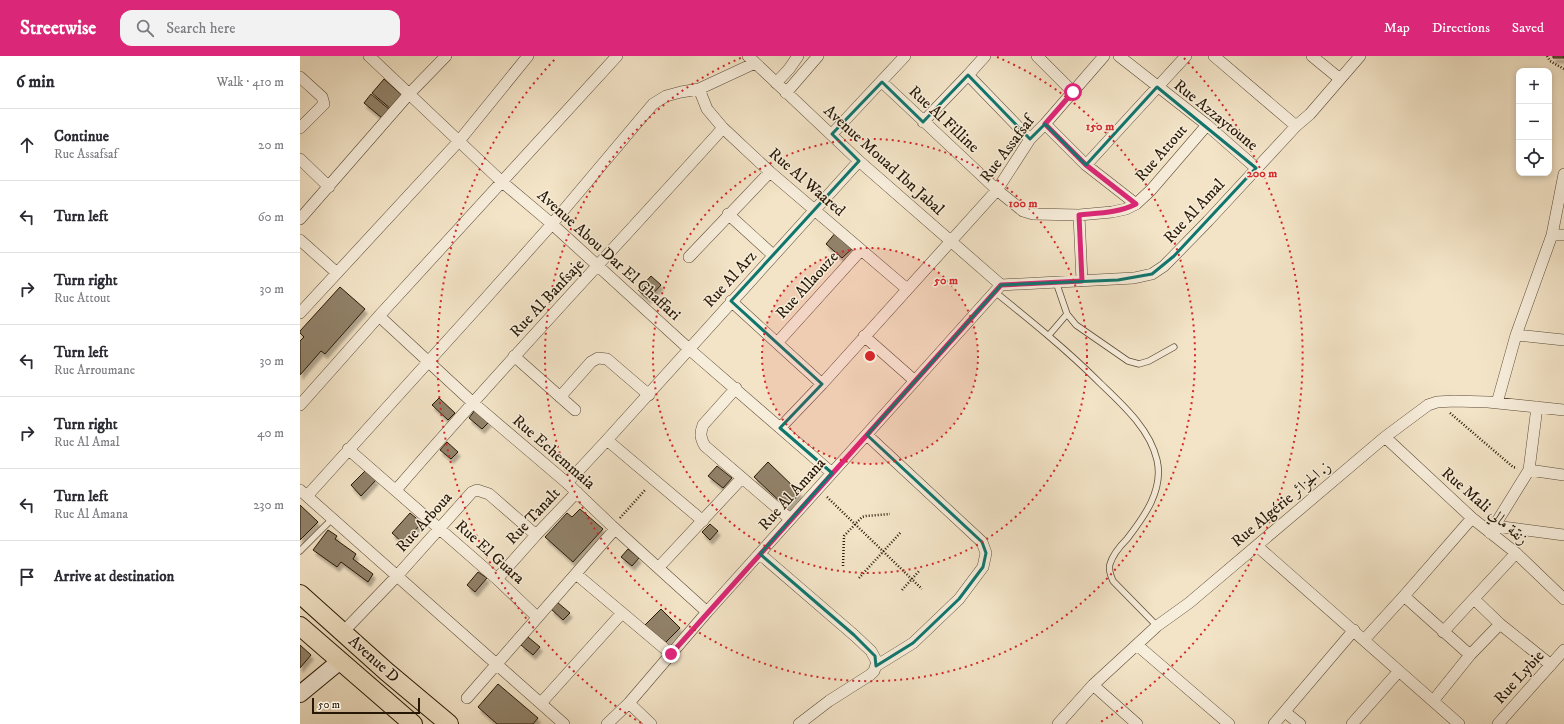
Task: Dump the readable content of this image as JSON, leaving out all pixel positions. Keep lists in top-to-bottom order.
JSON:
{
  "streets": {
    "main road": ["Avenue D"],
    "street": [
      "Rue Azzaytoune",
      "Rue Al Filline",
      "Rue Assafsaf",
      "Rue Attout",
      "Avenue Mouad Ibn Jabal",
      "Rue Al Waared",
      "Rue Al Amal",
      "Avenue Abou Dar El Ghaffari",
      "Rue Al Arz",
      "Rue Allaouze",
      "Rue Al Banfsaje",
      "Rue Echemmaia",
      "Rue Al Amana",
      "Rue Algérie ز. الجزائر",
      "Rue Mali زنقة مالي",
      "Rue Tanalt",
      "Rue Arboua",
      "Rue El Guara",
      "Rue Lybie"
    ]
  },
  "crossings": [
    ["Rue Azzaytoune", "Rue Attout"],
    ["Rue Azzaytoune", "Rue Al Amal"],
    ["Rue Al Filline", "Rue Assafsaf"],
    ["Rue Al Filline", "Rue Attout"],
    ["Rue Assafsaf", "Avenue Mouad Ibn Jabal"],
    ["Avenue Mouad Ibn Jabal", "Rue Al Amal"],
    ["Avenue Mouad Ibn Jabal", "Rue Al Arz"],
    ["Avenue Mouad Ibn Jabal", "Rue Al Amana"],
    ["Rue Al Waared", "Rue Al Arz"],
    ["Rue Al Waared", "Rue Allaouze"],
    ["Rue Al Waared", "Rue Al Banfsaje"],
    ["Rue Al Amal", "Rue Al Amana"],
    ["Avenue Abou Dar El Ghaffari", "Rue Al Arz"],
    ["Avenue Abou Dar El Ghaffari", "Rue Al Banfsaje"],
    ["Avenue Abou Dar El Ghaffari", "Rue Al Amana"],
    ["Rue Al Arz", "Rue Echemmaia"],
    ["Rue Al Banfsaje", "Rue Echemmaia"],
    ["Rue Al Banfsaje", "Rue El Guara"],
    ["Rue Echemmaia", "Rue Al Amana"],
    ["Rue Echemmaia", "Rue Tanalt"],
    ["Rue Algérie ز. الجزائر", "Rue Mali زنقة مالي"],
    ["Rue Tanalt", "Rue Arboua"],
    ["Rue Tanalt", "Rue El Guara"],
    ["Rue Arboua", "Rue El Guara"],
    ["Rue Arboua", "Avenue D"]
  ],
  "scale_bar": "50 m",
  "page": {
    "header": "Streetwise",
    "search": "Search here",
    "nav": ["Map", "Directions", "Saved"],
    "heading": ["6 min", "Walk · 410 m"],
    "map_buttons": ["+", "−"],
    "list": [
      ["Continue", "Rue Assafsaf", "20 m"],
      ["Turn left", "60 m"],
      ["Turn right", "Rue Attout", "30 m"],
      ["Turn left", "Rue Arroumane", "30 m"],
      ["Turn right", "Rue Al Amal", "40 m"],
      ["Turn left", "Rue Al Amana", "230 m"],
      "Arrive at destination"
    ],
    "scale": "50 m"
  },
  "rings": [
    "150 m",
    "200 m",
    "100 m",
    "50 m"
  ]
}
